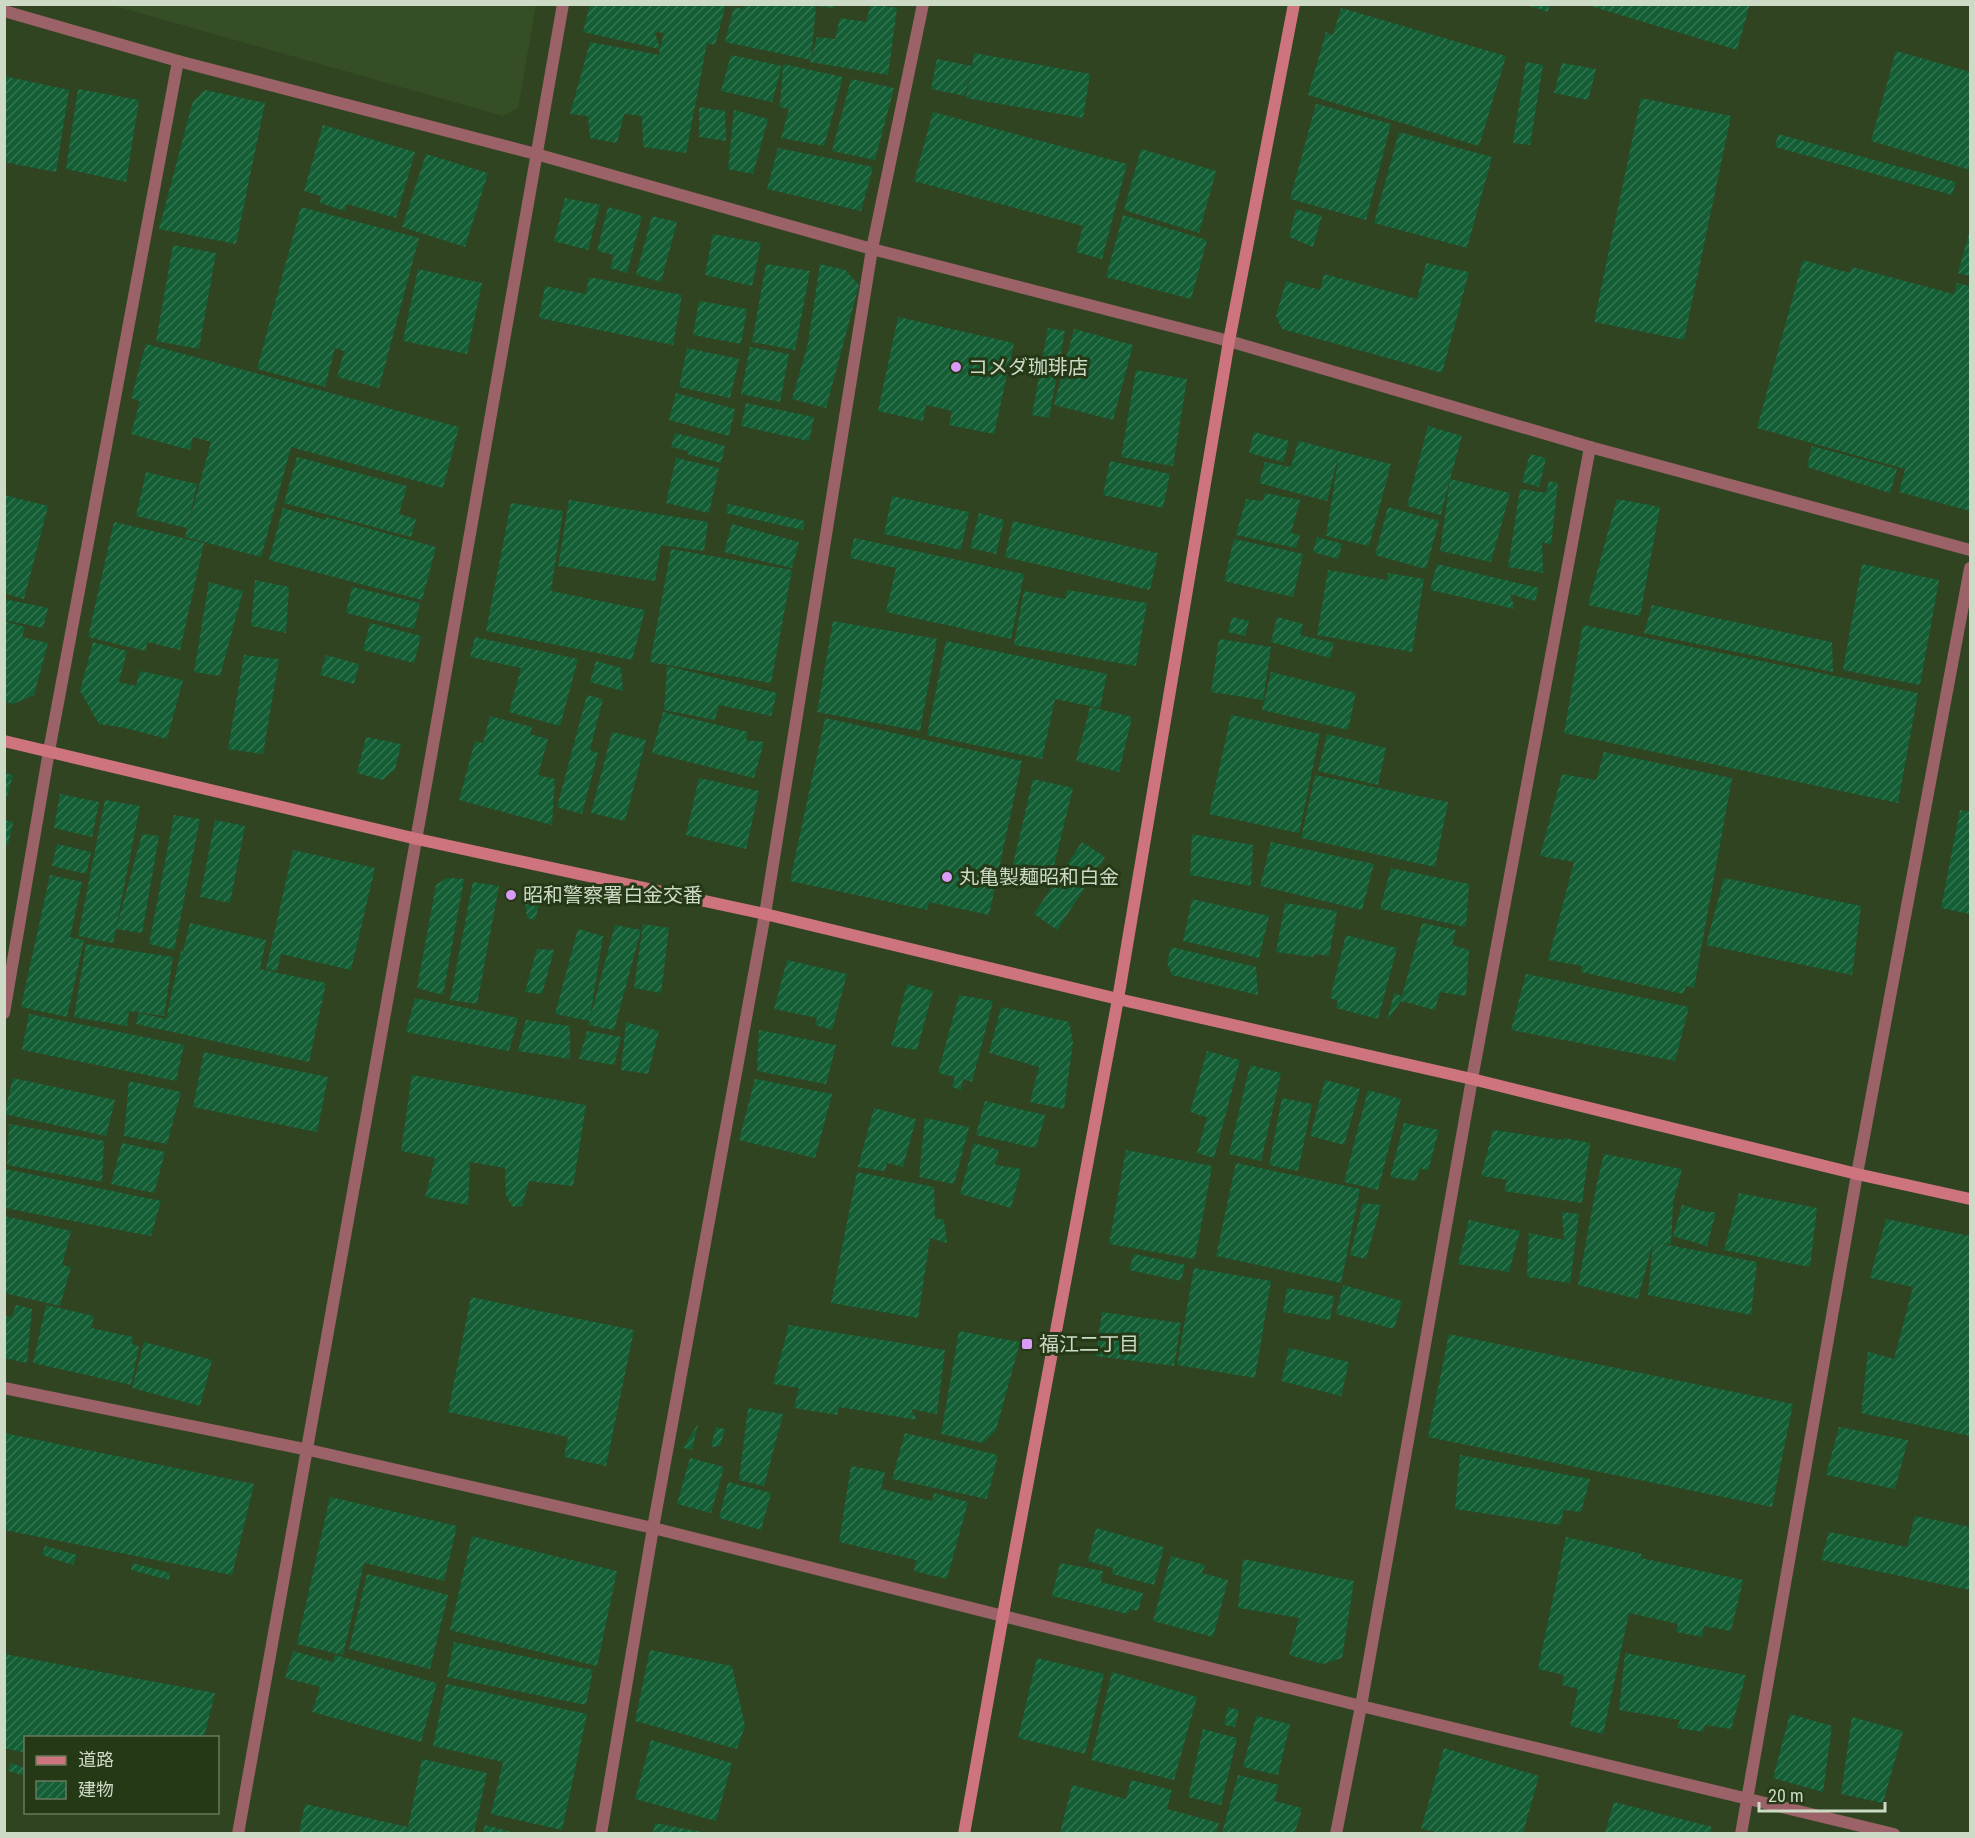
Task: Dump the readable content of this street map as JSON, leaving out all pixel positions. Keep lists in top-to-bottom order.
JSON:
{
  "places": {
    "other": ["コメダ珈琲店", "丸亀製麺昭和白金", "昭和警察署白金交番"],
    "transit": ["福江二丁目"]
  },
  "legend": ["道路", "建物"],
  "scale_bar": "20 m"
}
